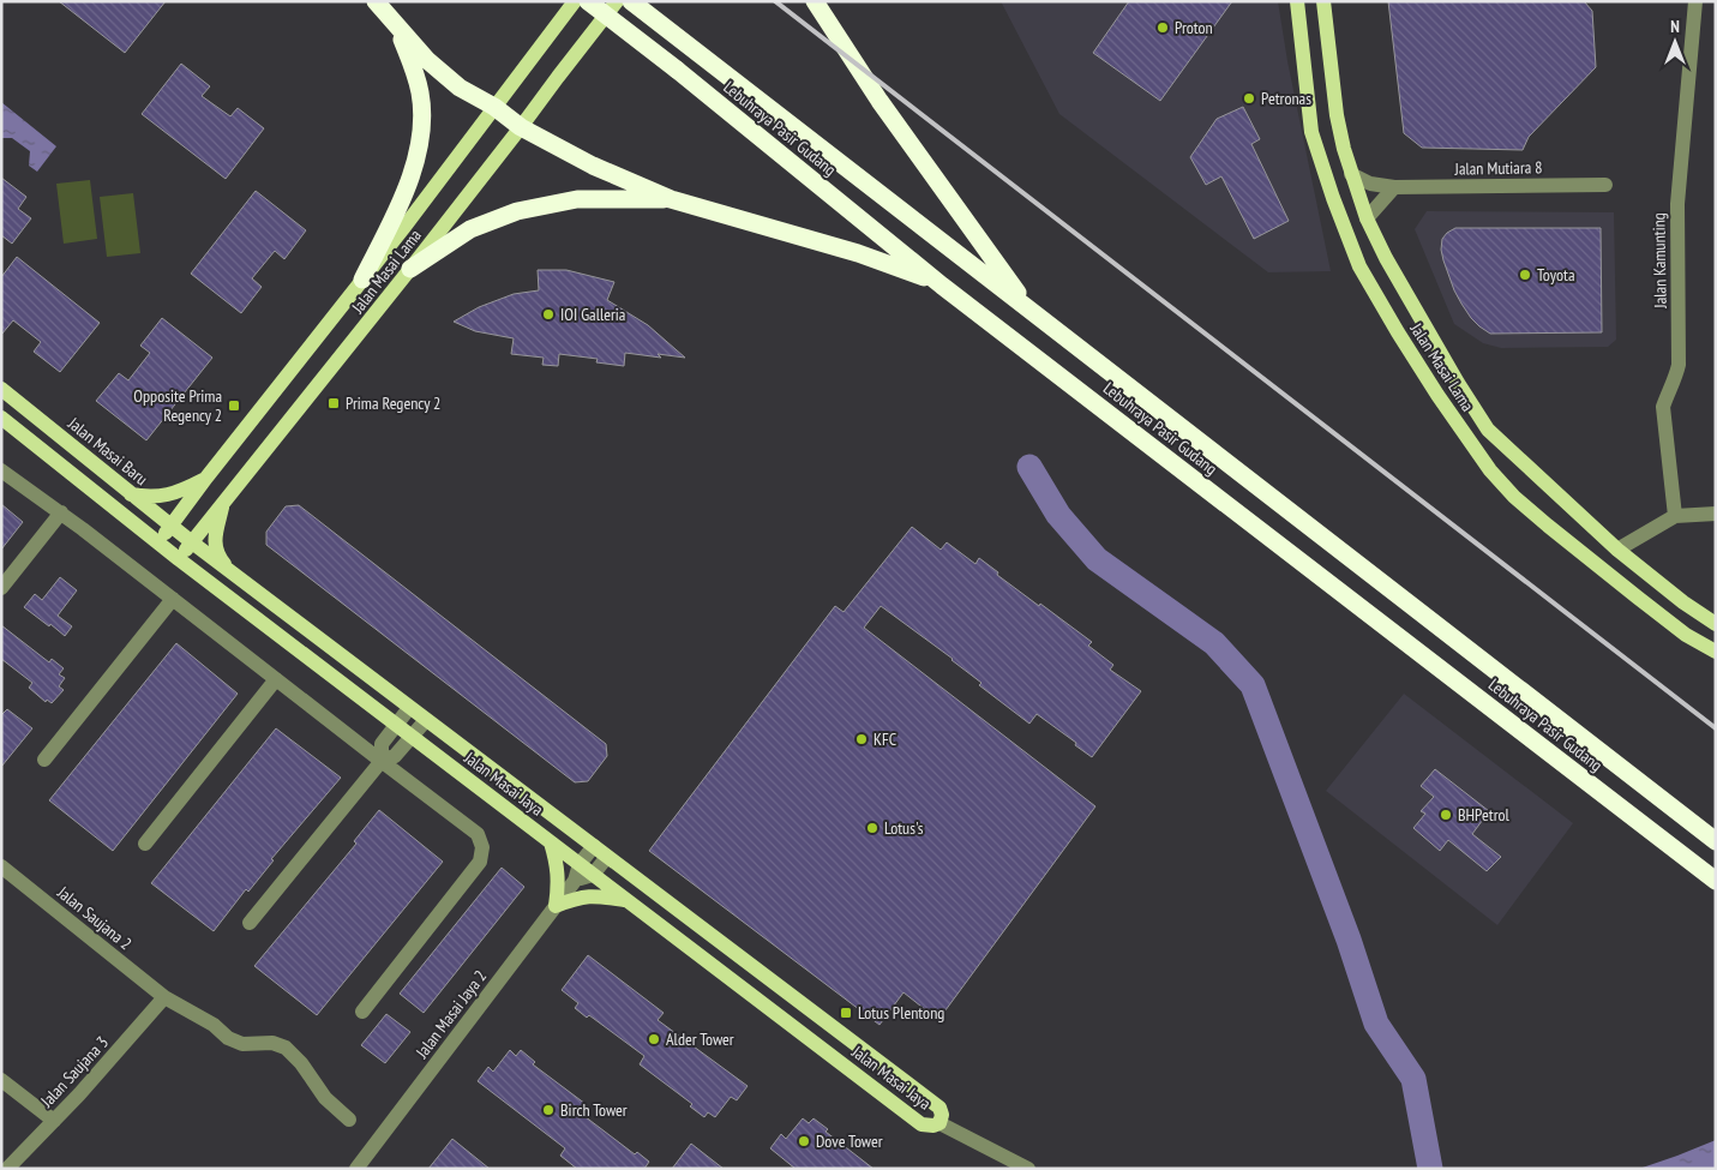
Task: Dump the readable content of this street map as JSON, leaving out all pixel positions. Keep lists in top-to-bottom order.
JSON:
{
  "streets": {
    "highway": ["Lebuhraya Pasir Gudang"],
    "main road": ["Jalan Masai Lama", "Jalan Masai Baru", "Jalan Masai Jaya"],
    "street": [
      "Jalan Mutiara 8",
      "Jalan Kamunting",
      "Jalan Saujana 2",
      "Jalan Masai Jaya 2",
      "Jalan Saujana 3"
    ]
  },
  "crossings": [
    ["Jalan Mutiara 8", "Jalan Masai Lama"],
    ["Jalan Masai Lama", "Jalan Masai Baru"],
    ["Jalan Masai Lama", "Jalan Masai Jaya"],
    ["Jalan Masai Baru", "Jalan Masai Jaya"],
    ["Jalan Masai Jaya", "Jalan Masai Jaya 2"],
    ["Jalan Saujana 2", "Jalan Saujana 3"]
  ],
  "places": {
    "other": [
      "Proton",
      "Petronas",
      "Toyota",
      "IOI Galleria",
      "KFC",
      "BHPetrol",
      "Lotus's",
      "Alder Tower",
      "Birch Tower",
      "Dove Tower"
    ],
    "transit": ["Prima Regency 2", "Opposite Prima Regency 2", "Lotus Plentong"]
  },
  "north": "top"
}
